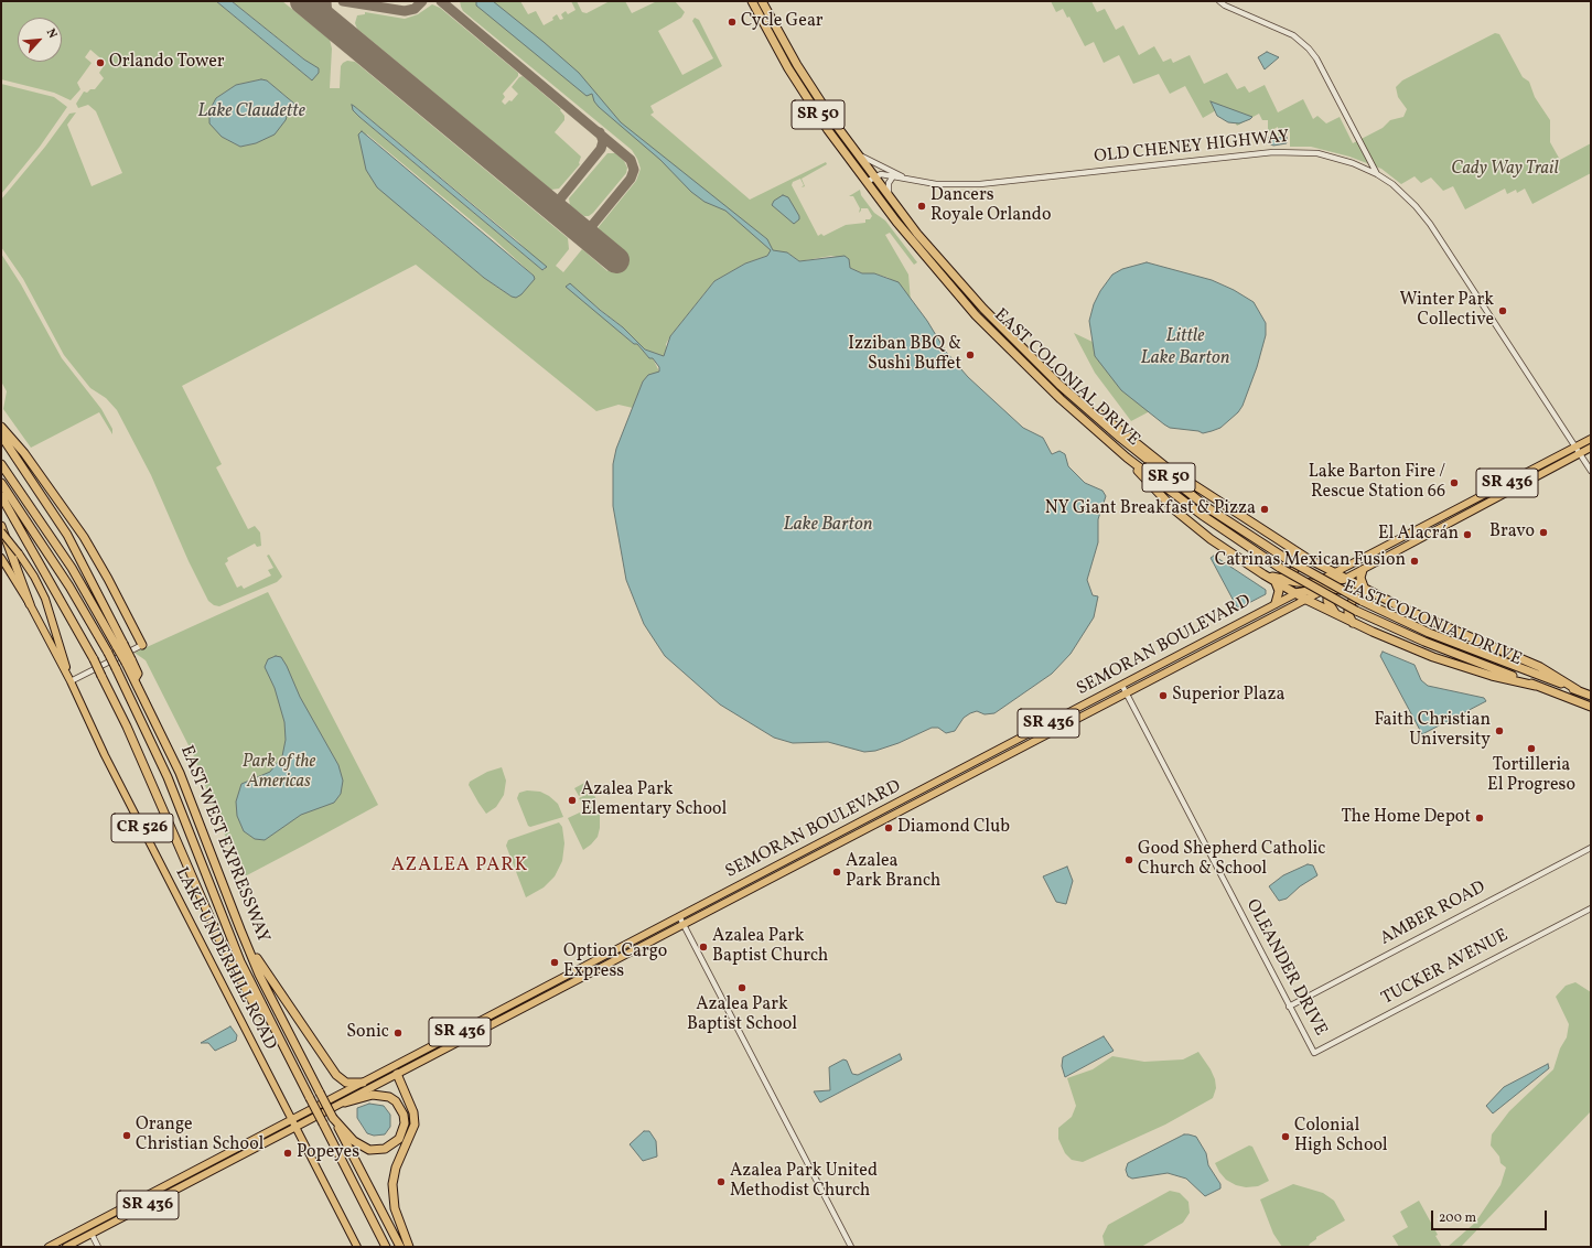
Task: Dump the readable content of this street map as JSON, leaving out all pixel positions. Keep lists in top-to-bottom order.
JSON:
{
  "streets": {
    "highway": ["SR 50", "EAST COLONIAL DRIVE", "EAST-WEST EXPRESSWAY"],
    "main road": [
      "SR 436",
      "SEMORAN BOULEVARD",
      "CR 526",
      "LAKE UNDERHILL ROAD"
    ],
    "street": [
      "OLD CHENEY HIGHWAY",
      "AMBER ROAD",
      "OLEANDER DRIVE",
      "TUCKER AVENUE"
    ]
  },
  "crossings": [
    ["OLD CHENEY HIGHWAY", "EAST COLONIAL DRIVE"],
    ["OLD CHENEY HIGHWAY", "SR 436"],
    ["SEMORAN BOULEVARD", "LAKE UNDERHILL ROAD"],
    ["SEMORAN BOULEVARD", "OLEANDER DRIVE"],
    ["AMBER ROAD", "OLEANDER DRIVE"],
    ["OLEANDER DRIVE", "TUCKER AVENUE"]
  ],
  "districts": ["AZALEA PARK"],
  "water": ["Lake Claudette", "Little Lake Barton", "Lake Barton"],
  "parks": ["Cady Way Trail", "Park of the Americas"],
  "places": [
    "Cycle Gear",
    "Orlando Tower",
    "Dancers Royale Orlando",
    "Winter Park Collective",
    "Izziban BBQ & Sushi Buffet",
    "Lake Barton Fire / Rescue Station 66",
    "NY Giant Breakfast & Pizza",
    "Bravo",
    "El Alacrán",
    "Catrinas Mexican Fusion",
    "Superior Plaza",
    "Faith Christian University",
    "Tortilleria El Progreso",
    "Azalea Park Elementary School",
    "The Home Depot",
    "Diamond Club",
    "Good Shepherd Catholic Church & School",
    "Azalea Park Branch",
    "Azalea Park Baptist Church",
    "Option Cargo Express",
    "Azalea Park Baptist School",
    "Sonic",
    "Orange Christian School",
    "Colonial High School",
    "Popeyes",
    "Azalea Park United Methodist Church"
  ],
  "scale_bar": "200 m",
  "north": "top right"
}
